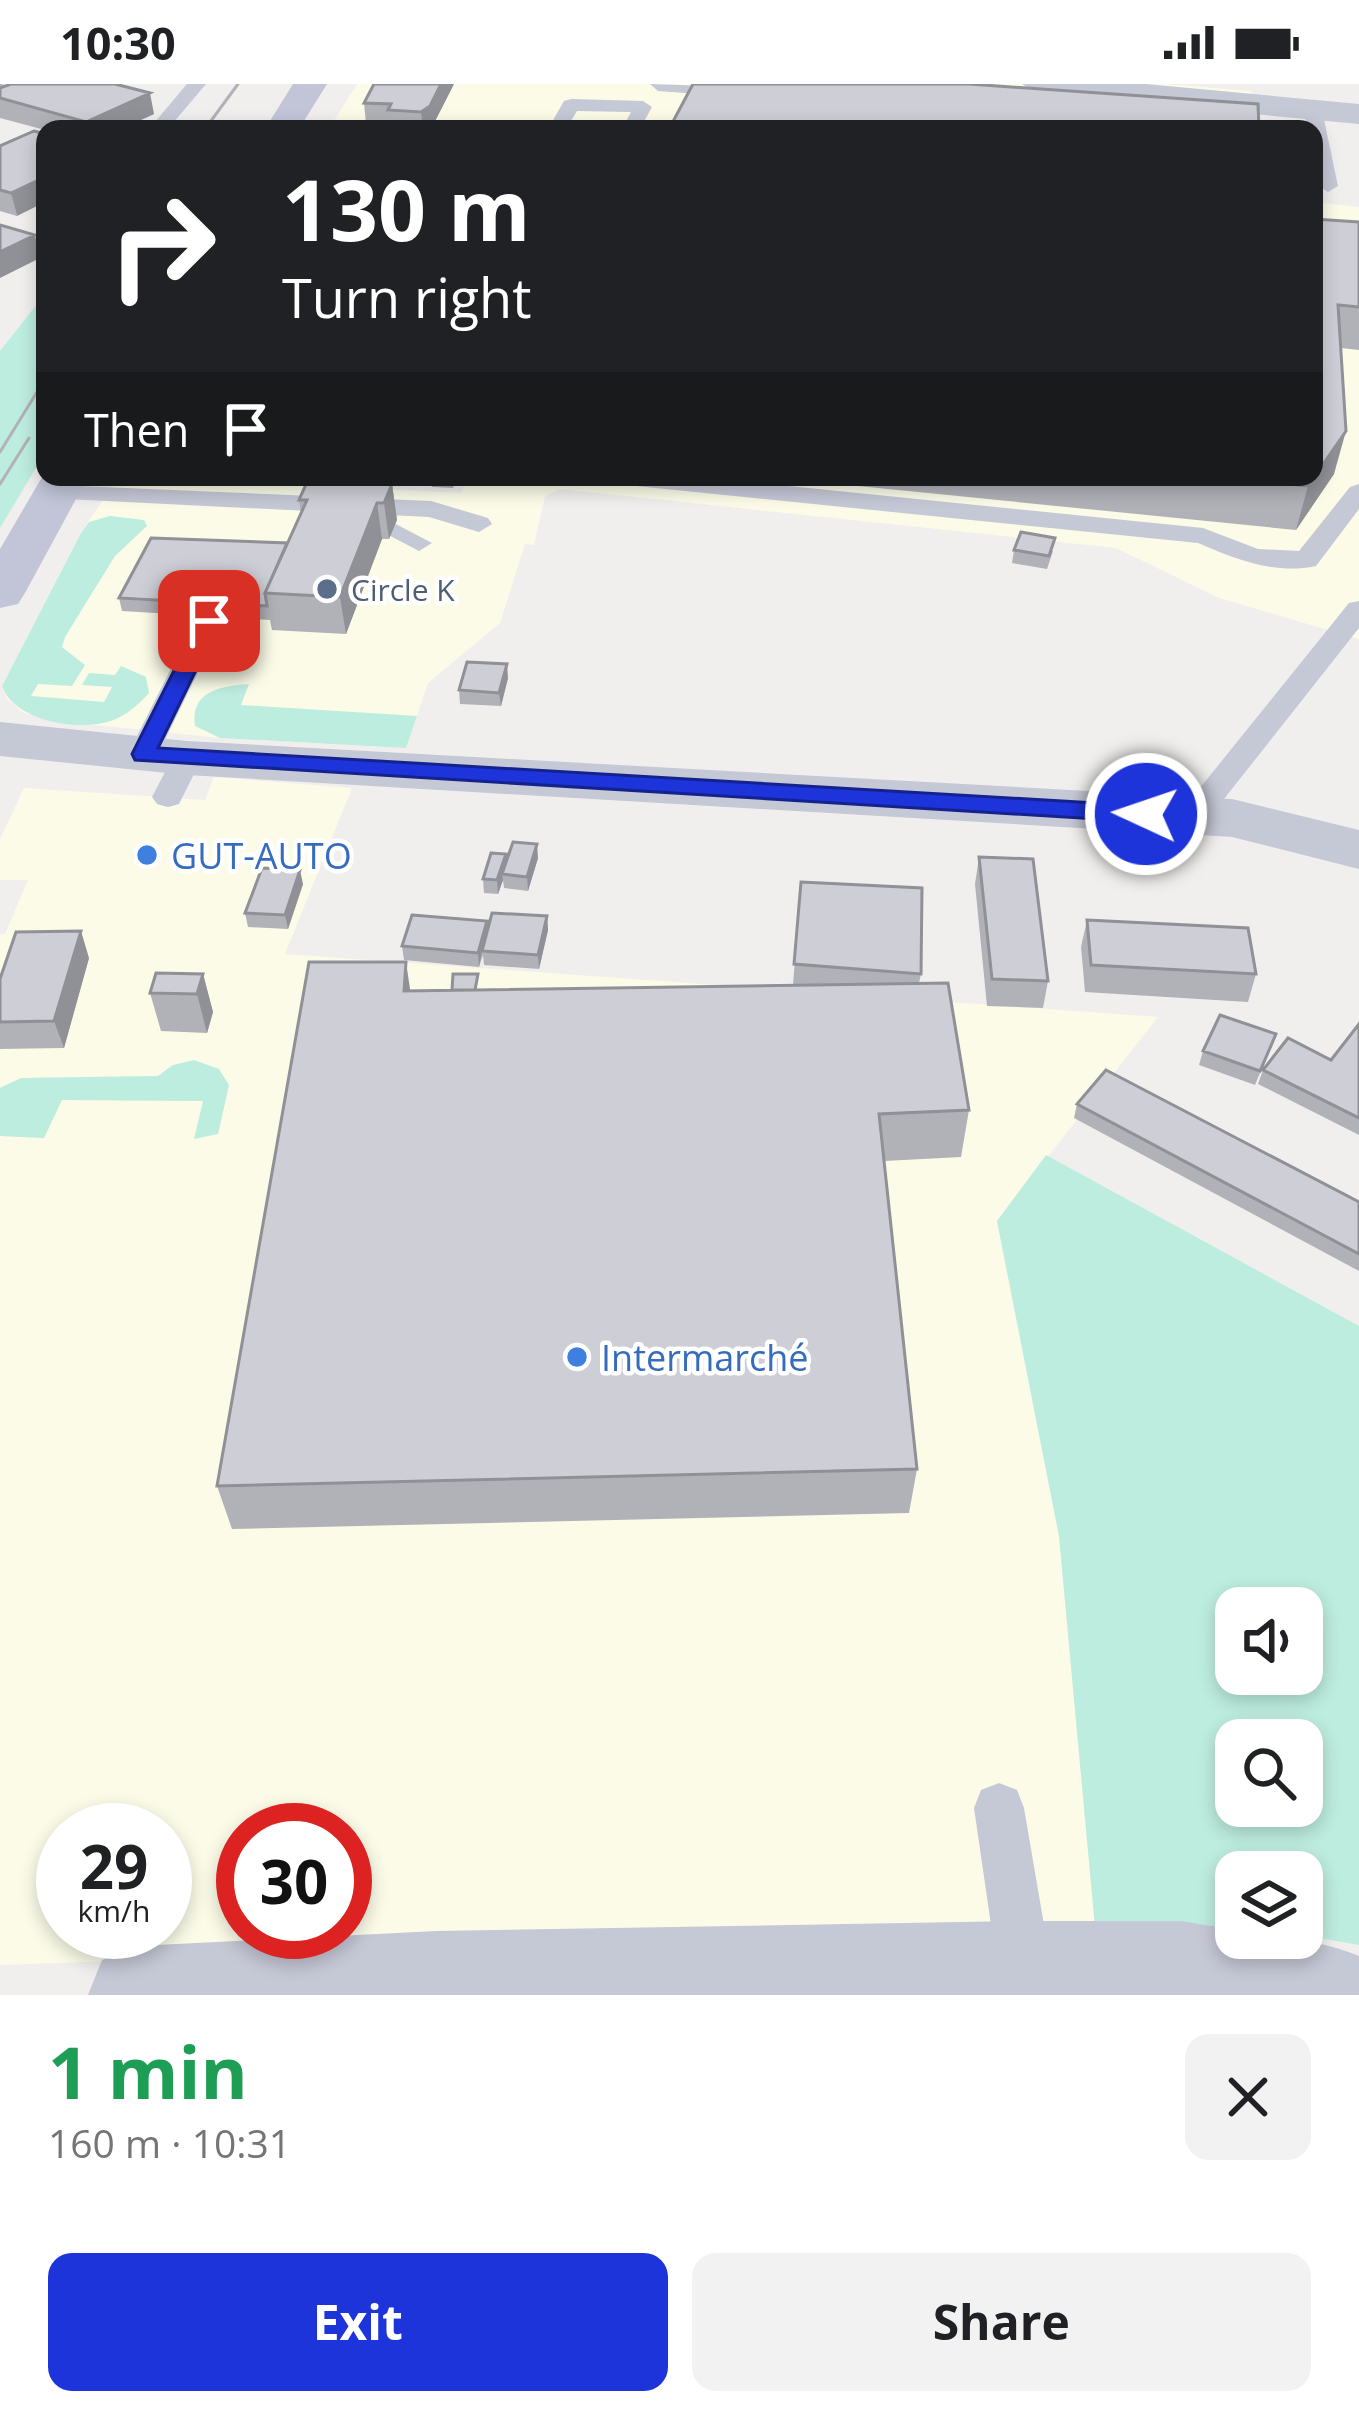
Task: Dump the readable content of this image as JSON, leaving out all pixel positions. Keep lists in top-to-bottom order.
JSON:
{
  "places": ["Circle K", "GUT-AUTO", "Intermarché"],
  "page": {
    "status": "10:30",
    "turn": ["130 m", "Turn right"],
    "then": "Then",
    "speed": "29 km/h",
    "limit": "30",
    "heading": ["1 min", "160 m · 10:31"],
    "buttons": ["Exit", "Share"]
  }
}
